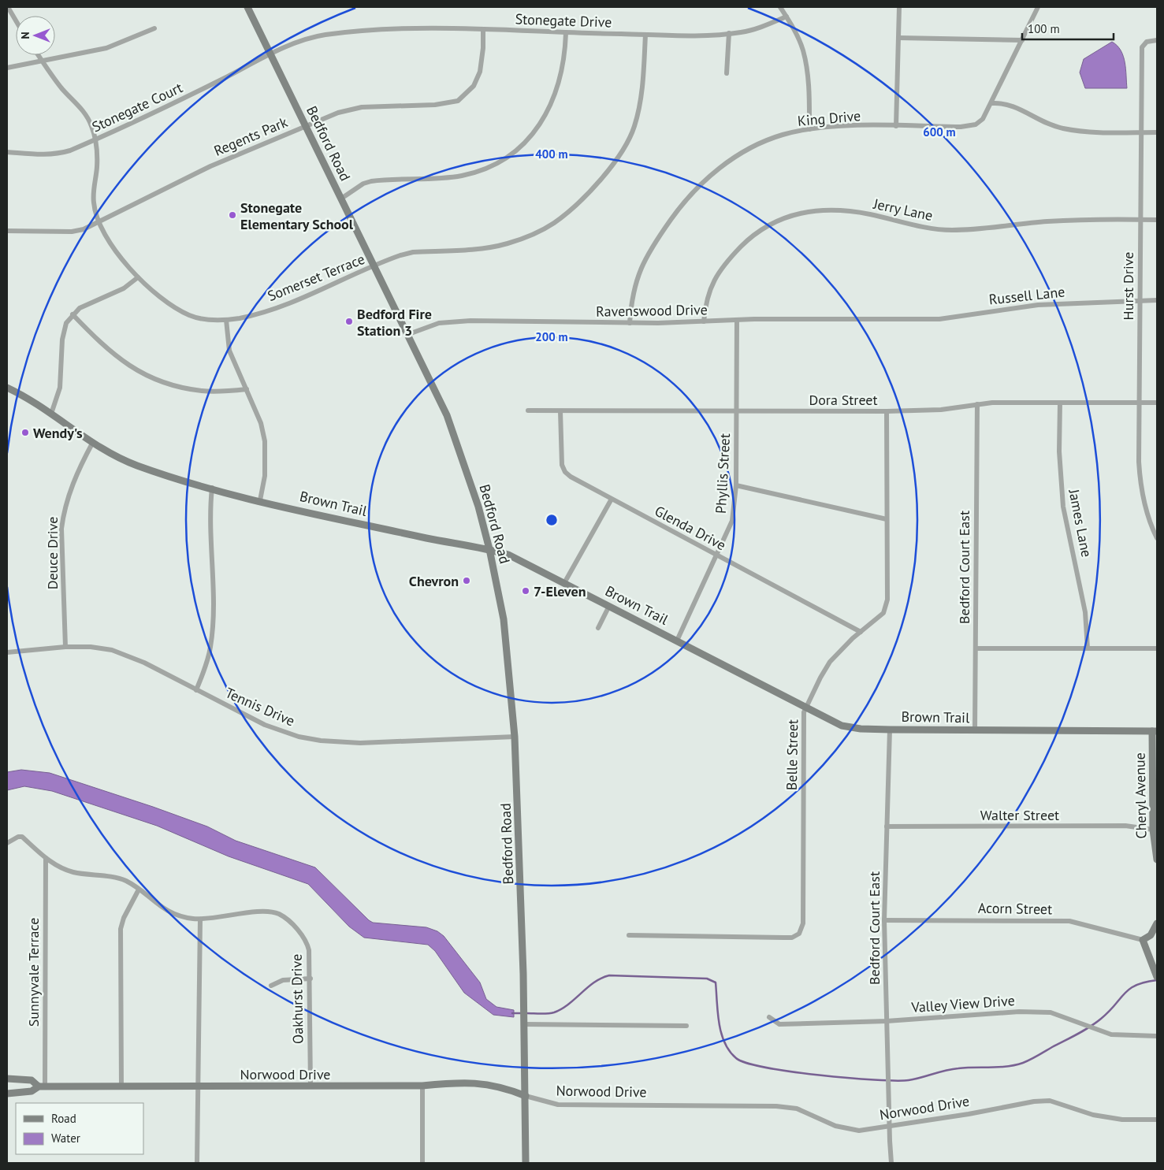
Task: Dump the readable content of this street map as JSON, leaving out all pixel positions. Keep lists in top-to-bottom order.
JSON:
{
  "streets": {
    "street": [
      "Stonegate Drive",
      "Stonegate Court",
      "King Drive",
      "Regents Park",
      "Bedford Road",
      "Jerry Lane",
      "Somerset Terrace",
      "Hurst Drive",
      "Russell Lane",
      "Ravenswood Drive",
      "Dora Street",
      "Phyllis Street",
      "Brown Trail",
      "James Lane",
      "Glenda Drive",
      "Deuce Drive",
      "Bedford Court East",
      "Tennis Drive",
      "Belle Street",
      "Cheryl Avenue",
      "Walter Street",
      "Acorn Street",
      "Sunnyvale Terrace",
      "Oakhurst Drive",
      "Valley View Drive",
      "Norwood Drive"
    ]
  },
  "crossings": [
    ["Stonegate Drive", "Stonegate Court"],
    ["Stonegate Drive", "Regents Park"],
    ["Stonegate Drive", "Bedford Road"],
    ["Stonegate Drive", "Somerset Terrace"],
    ["Stonegate Court", "Bedford Road"],
    ["Stonegate Court", "Somerset Terrace"],
    ["King Drive", "Ravenswood Drive"],
    ["Regents Park", "Bedford Road"],
    ["Regents Park", "Somerset Terrace"],
    ["Bedford Road", "Somerset Terrace"],
    ["Bedford Road", "Ravenswood Drive"],
    ["Bedford Road", "Brown Trail"],
    ["Bedford Road", "Tennis Drive"],
    ["Bedford Road", "Norwood Drive"],
    ["Jerry Lane", "Hurst Drive"],
    ["Jerry Lane", "Ravenswood Drive"],
    ["Hurst Drive", "Russell Lane"],
    ["Hurst Drive", "Dora Street"],
    ["Russell Lane", "Ravenswood Drive"],
    ["Ravenswood Drive", "Phyllis Street"],
    ["Dora Street", "Phyllis Street"],
    ["Dora Street", "James Lane"],
    ["Dora Street", "Glenda Drive"],
    ["Dora Street", "Bedford Court East"],
    ["Dora Street", "Belle Street"],
    ["Phyllis Street", "Brown Trail"],
    ["Phyllis Street", "Glenda Drive"],
    ["Brown Trail", "Deuce Drive"],
    ["Brown Trail", "Bedford Court East"],
    ["Brown Trail", "Belle Street"],
    ["Brown Trail", "Cheryl Avenue"],
    ["Glenda Drive", "Belle Street"],
    ["Deuce Drive", "Tennis Drive"],
    ["Bedford Court East", "Walter Street"],
    ["Bedford Court East", "Acorn Street"],
    ["Bedford Court East", "Valley View Drive"],
    ["Bedford Court East", "Norwood Drive"],
    ["Cheryl Avenue", "Walter Street"],
    ["Sunnyvale Terrace", "Oakhurst Drive"],
    ["Sunnyvale Terrace", "Norwood Drive"],
    ["Oakhurst Drive", "Norwood Drive"]
  ],
  "places": [
    "Stonegate Elementary School",
    "Bedford Fire Station 3",
    "Wendy's",
    "Chevron",
    "7-Eleven"
  ],
  "legend": ["Road", "Water"],
  "scale_bar": "100 m",
  "north": "left",
  "rings": ["600 m", "400 m", "200 m"]
}
